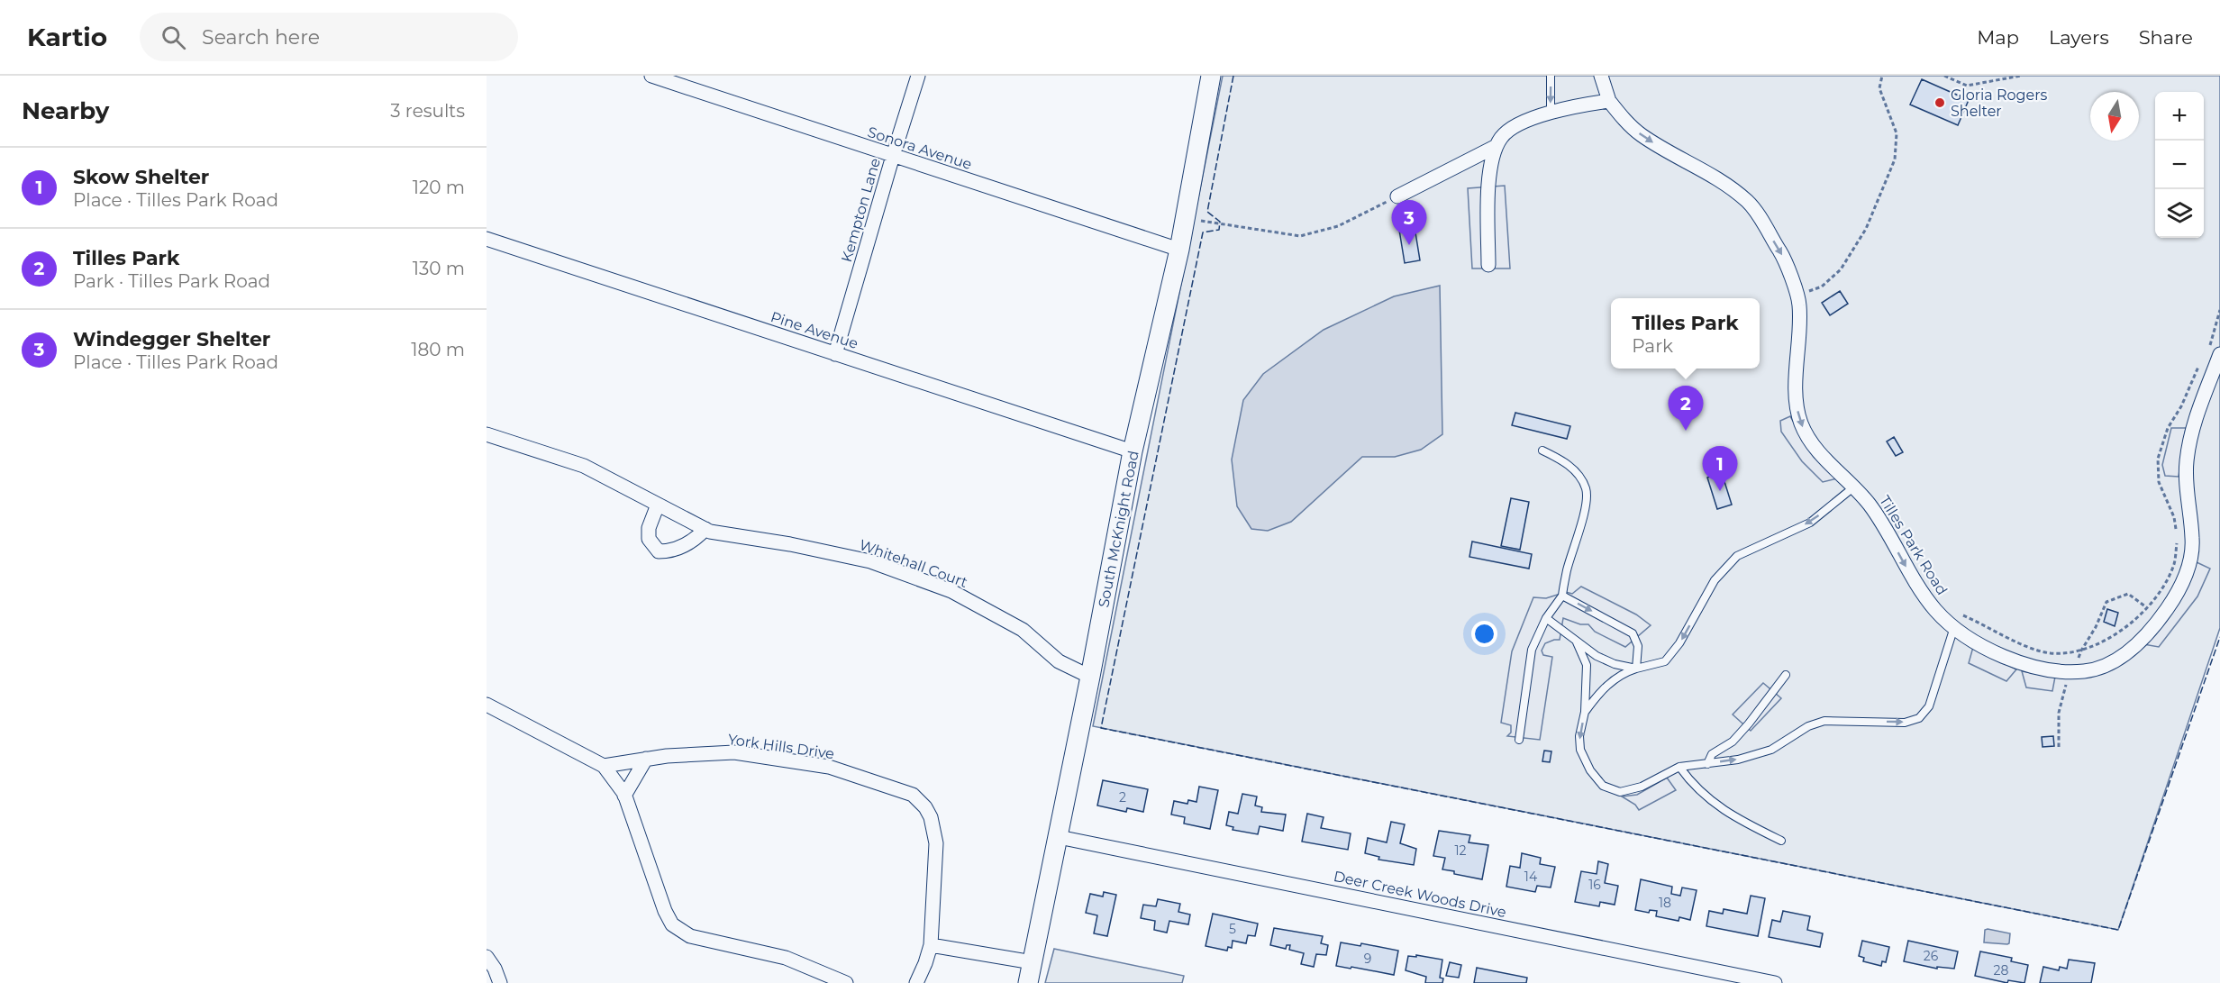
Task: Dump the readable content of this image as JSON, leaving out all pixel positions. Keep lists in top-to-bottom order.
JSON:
{
  "streets": {
    "main road": ["South McKnight Road"],
    "street": [
      "Sonora Avenue",
      "Kempton Lane",
      "Pine Avenue",
      "Tilles Park Road",
      "Whitehall Court",
      "York Hills Drive",
      "Deer Creek Woods Drive"
    ]
  },
  "crossings": [
    ["Sonora Avenue", "Kempton Lane"],
    ["Sonora Avenue", "South McKnight Road"],
    ["Kempton Lane", "Pine Avenue"],
    ["Pine Avenue", "South McKnight Road"],
    ["South McKnight Road", "Whitehall Court"],
    ["South McKnight Road", "Deer Creek Woods Drive"]
  ],
  "one_way": ["Tilles Park Road"],
  "places": ["Gloria Rogers Shelter"],
  "house_numbers": [
    "2",
    "12",
    "14",
    "16",
    "18",
    "5",
    "26",
    "9",
    "28"
  ],
  "north": "bottom",
  "page": {
    "header": "Kartio",
    "search": "Search here",
    "nav": ["Map", "Layers", "Share"],
    "heading": ["Nearby", "3 results"],
    "map_buttons": ["+", "−"],
    "list": [
      {
        "mark": "1",
        "name": "Skow Shelter",
        "note": "Place · Tilles Park Road",
        "value": "120 m"
      },
      {
        "mark": "2",
        "name": "Tilles Park",
        "note": "Park · Tilles Park Road",
        "value": "130 m"
      },
      {
        "mark": "3",
        "name": "Windegger Shelter",
        "note": "Place · Tilles Park Road",
        "value": "180 m"
      }
    ],
    "pins": ["3", "2", "1"],
    "popup": ["Tilles Park", "Park"]
  }
}
